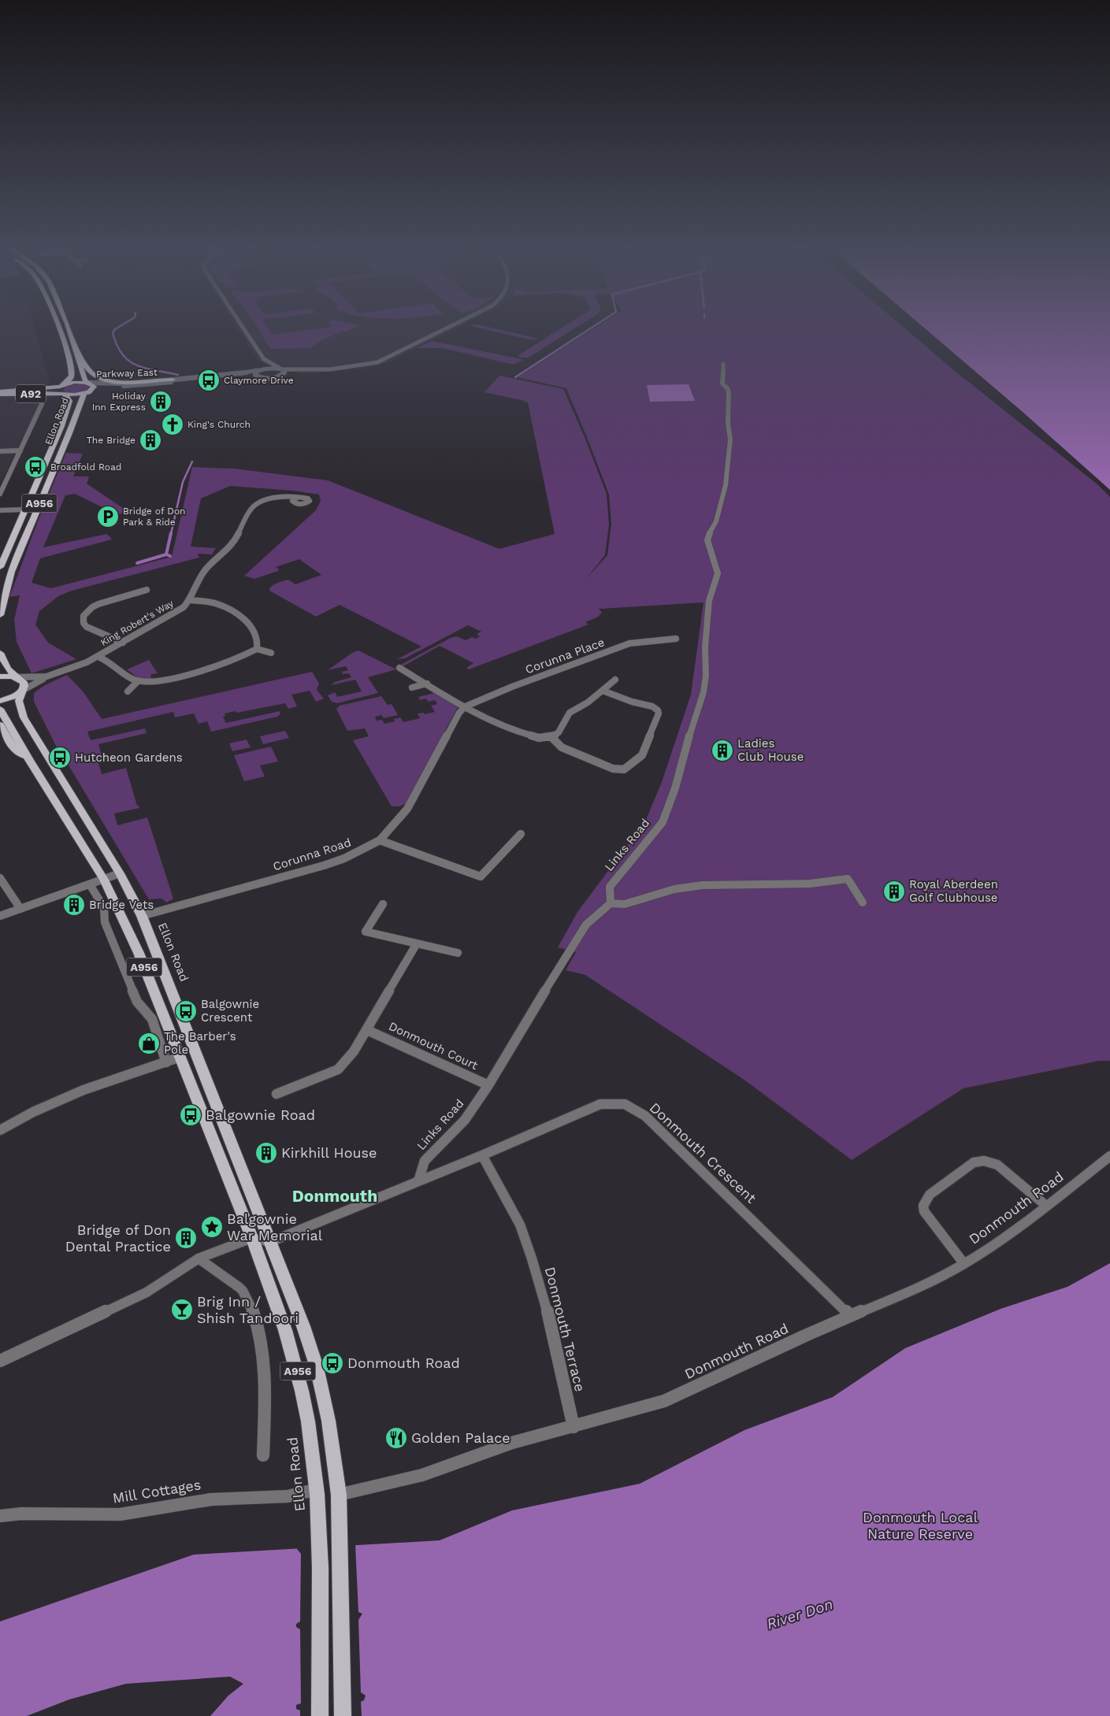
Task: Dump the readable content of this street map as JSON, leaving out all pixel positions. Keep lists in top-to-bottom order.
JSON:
{
  "streets": {
    "main road": ["A92", "Ellon Road", "A956"],
    "street": [
      "Parkway East",
      "King Robert's Way",
      "Corunna Place",
      "Links Road",
      "Corunna Road",
      "Donmouth Court",
      "Donmouth Crescent",
      "Donmouth Road",
      "Donmouth Terrace",
      "Mill Cottages"
    ]
  },
  "crossings": [
    ["Parkway East", "A92"],
    ["Parkway East", "Ellon Road"],
    ["A92", "Ellon Road"],
    ["Ellon Road", "A956"],
    ["Ellon Road", "King Robert's Way"],
    ["Ellon Road", "Corunna Road"],
    ["Ellon Road", "Donmouth Road"],
    ["Ellon Road", "Mill Cottages"],
    ["A956", "King Robert's Way"],
    ["Corunna Place", "Corunna Road"],
    ["Links Road", "Donmouth Court"],
    ["Links Road", "Donmouth Crescent"],
    ["Donmouth Crescent", "Donmouth Road"],
    ["Donmouth Crescent", "Donmouth Terrace"],
    ["Donmouth Road", "Donmouth Terrace"]
  ],
  "districts": ["Donmouth"],
  "water": ["River Don"],
  "parks": ["Donmouth Local Nature Reserve"],
  "places": {
    "bus stop": [
      "Claymore Drive",
      "Broadfold Road",
      "Hutcheon Gardens",
      "Balgownie Crescent",
      "Balgownie Road",
      "Donmouth Road"
    ],
    "building": [
      "Holiday Inn Express",
      "The Bridge",
      "Ladies Club House",
      "Royal Aberdeen Golf Clubhouse",
      "Bridge Vets",
      "Kirkhill House",
      "Bridge of Don Dental Practice"
    ],
    "church": ["King's Church"],
    "parking": ["Bridge of Don Park & Ride"],
    "shop": ["The Barber's Pole"],
    "place": ["Balgownie War Memorial"],
    "bar": ["Brig Inn / Shish Tandoori"],
    "restaurant": ["Golden Palace"]
  }
}
